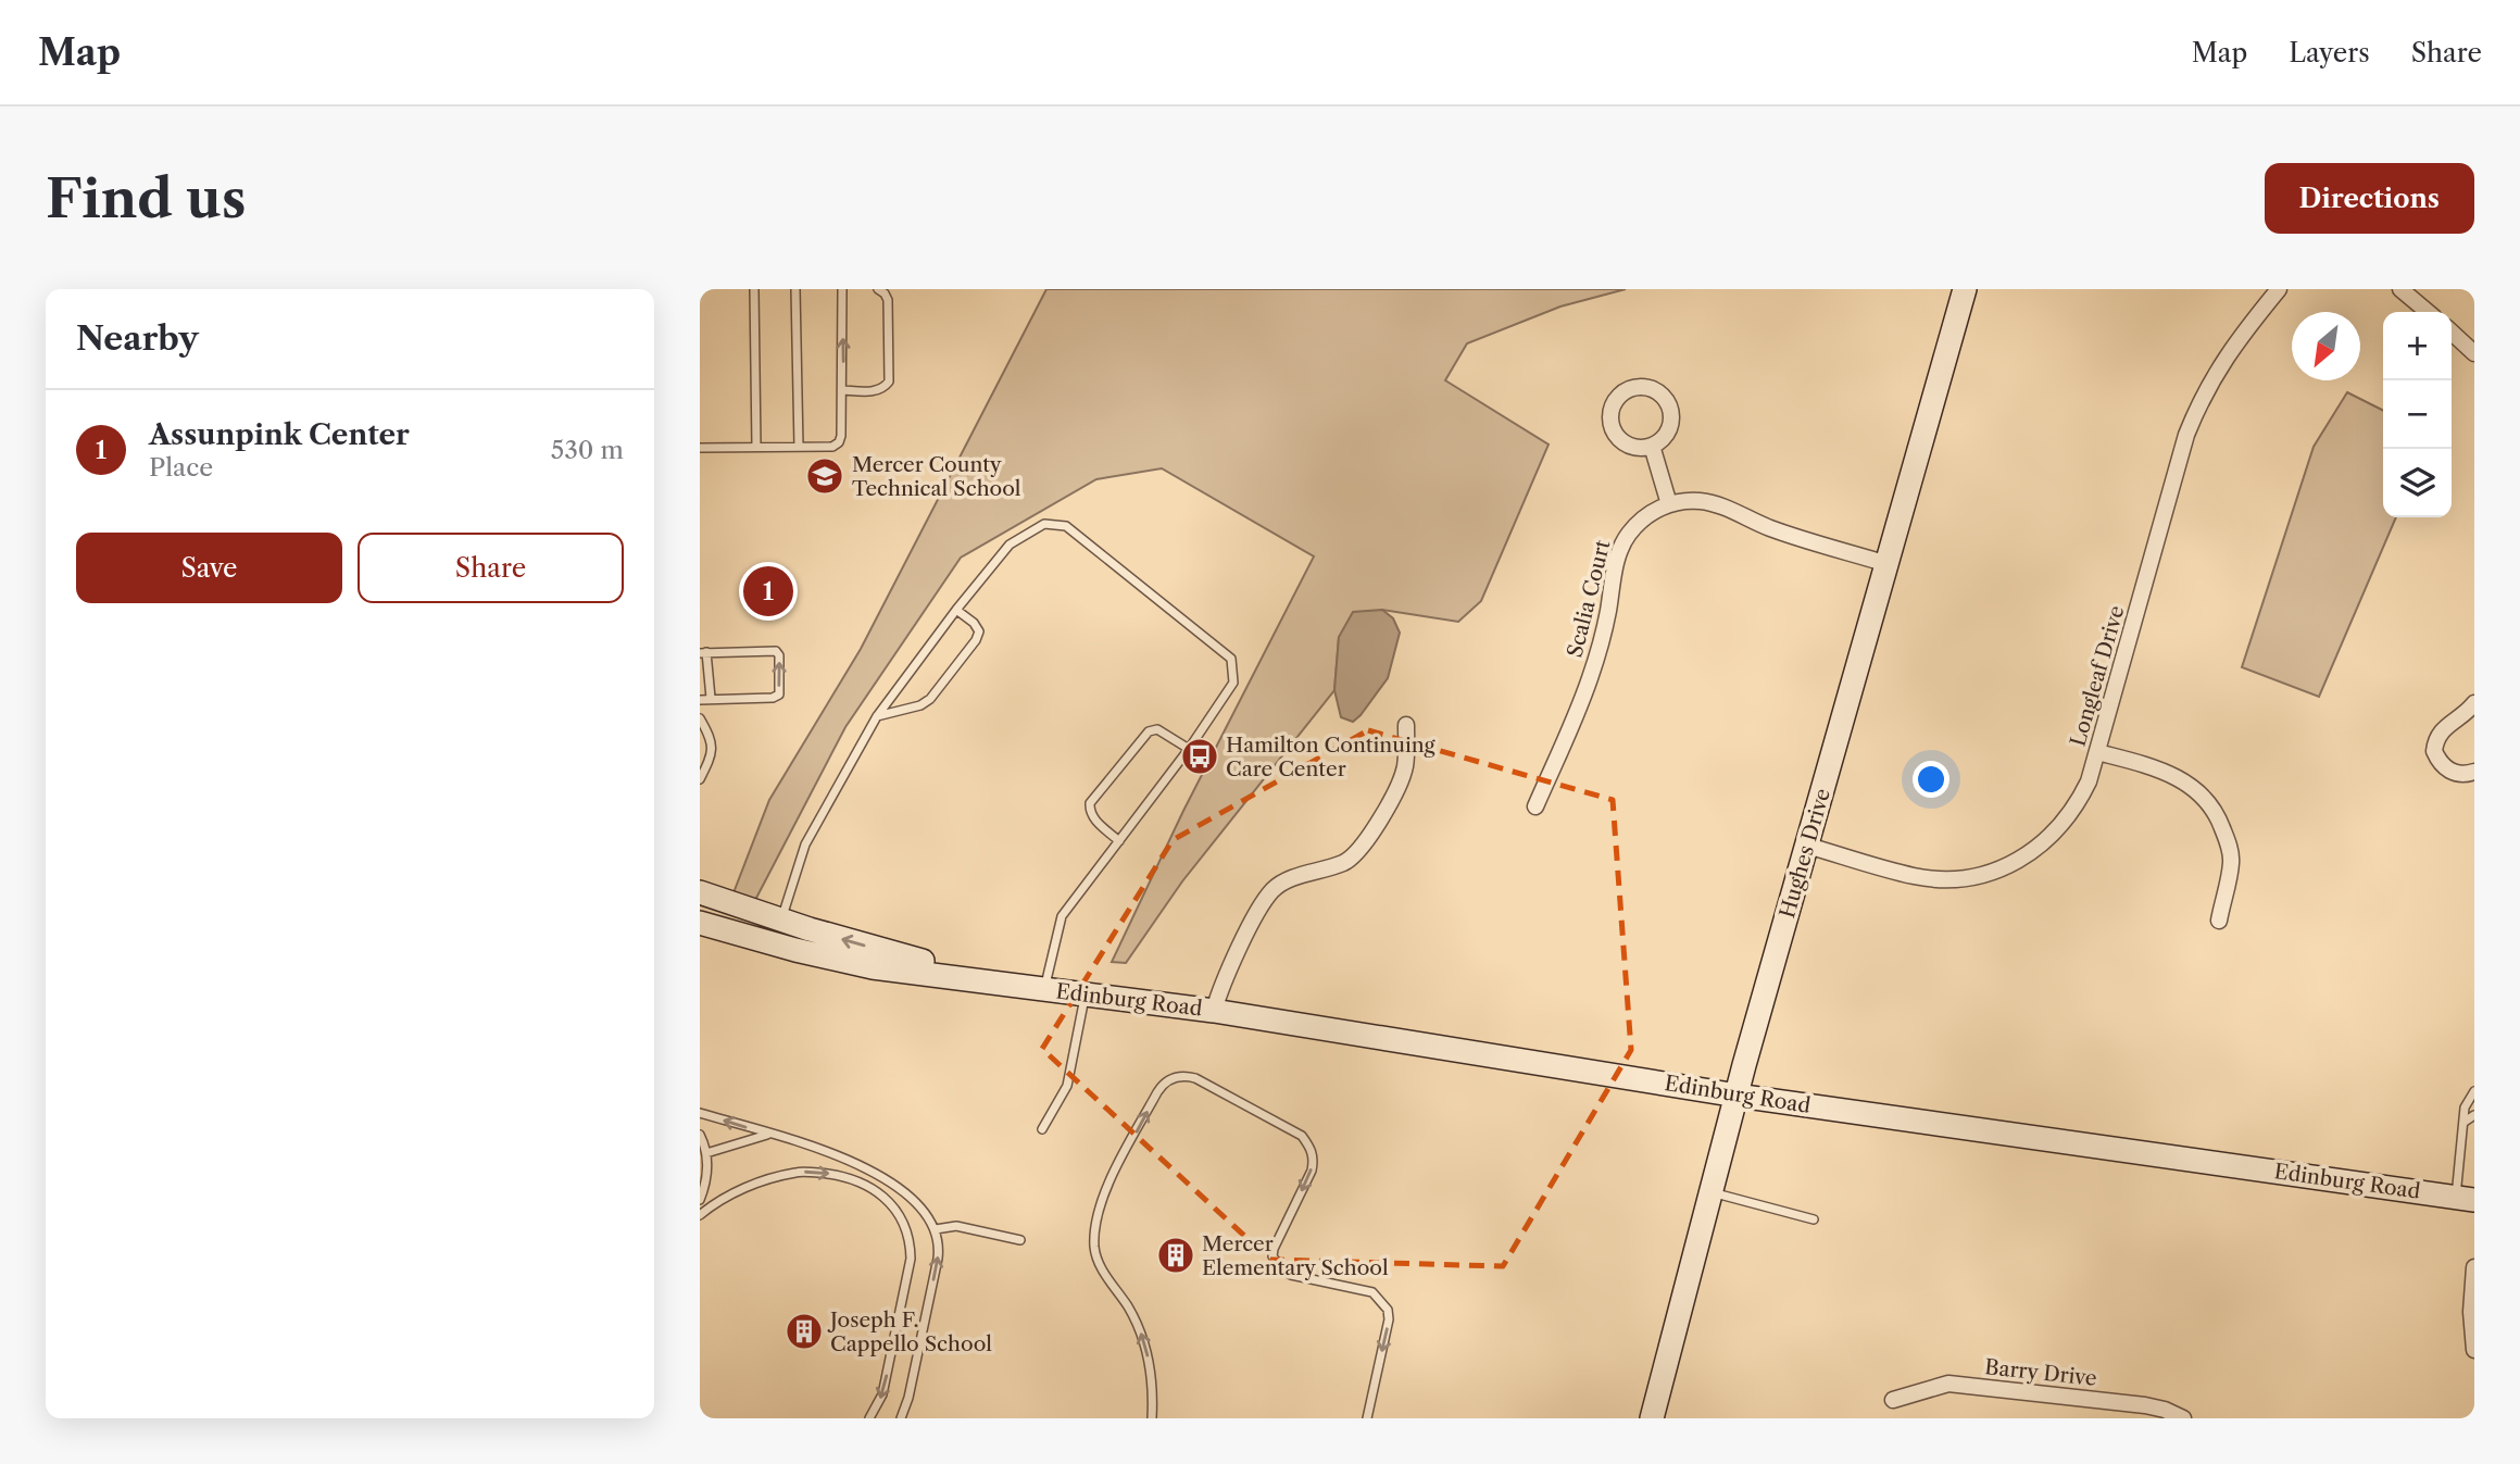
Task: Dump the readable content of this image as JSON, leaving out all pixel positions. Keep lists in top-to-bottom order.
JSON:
{
  "streets": {
    "main road": ["Hughes Drive", "Edinburg Road"],
    "street": ["Scalia Court", "Longleaf Drive", "Barry Drive"]
  },
  "crossings": [
    ["Longleaf Drive", "Hughes Drive"],
    ["Hughes Drive", "Edinburg Road"]
  ],
  "places": {
    "school or university": ["Mercer County Technical School"],
    "bus stop": ["Hamilton Continuing Care Center"],
    "building": ["Mercer Elementary School", "Joseph F. Cappello School"]
  },
  "north": "bottom left",
  "page": {
    "header": "Map",
    "nav": ["Map", "Layers", "Share"],
    "buttons": [
      "Directions",
      ["Save", "Share"]
    ],
    "title": "Find us",
    "heading": "Nearby",
    "map_buttons": ["+", "−"],
    "list": [
      {
        "mark": "1",
        "name": "Assunpink Center",
        "note": "Place",
        "value": "530 m"
      }
    ],
    "pins": "1"
  }
}
